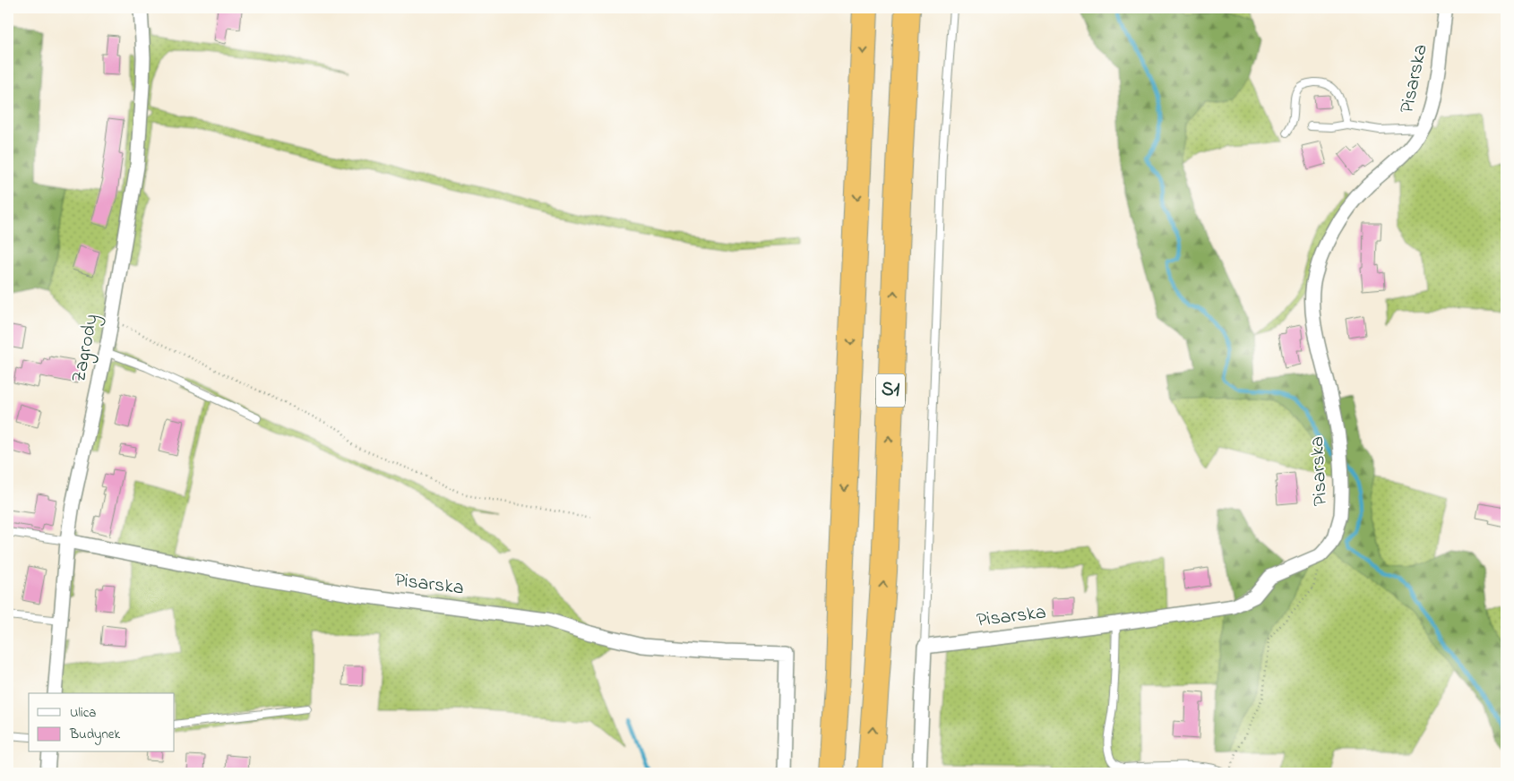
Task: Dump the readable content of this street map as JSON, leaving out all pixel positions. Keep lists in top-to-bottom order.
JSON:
{
  "streets": {
    "highway": ["S1"],
    "street": ["Pisarska", "Zagrody"]
  },
  "crossings": [
    ["Pisarska", "Zagrody"]
  ],
  "legend": ["Ulica", "Budynek"]
}
